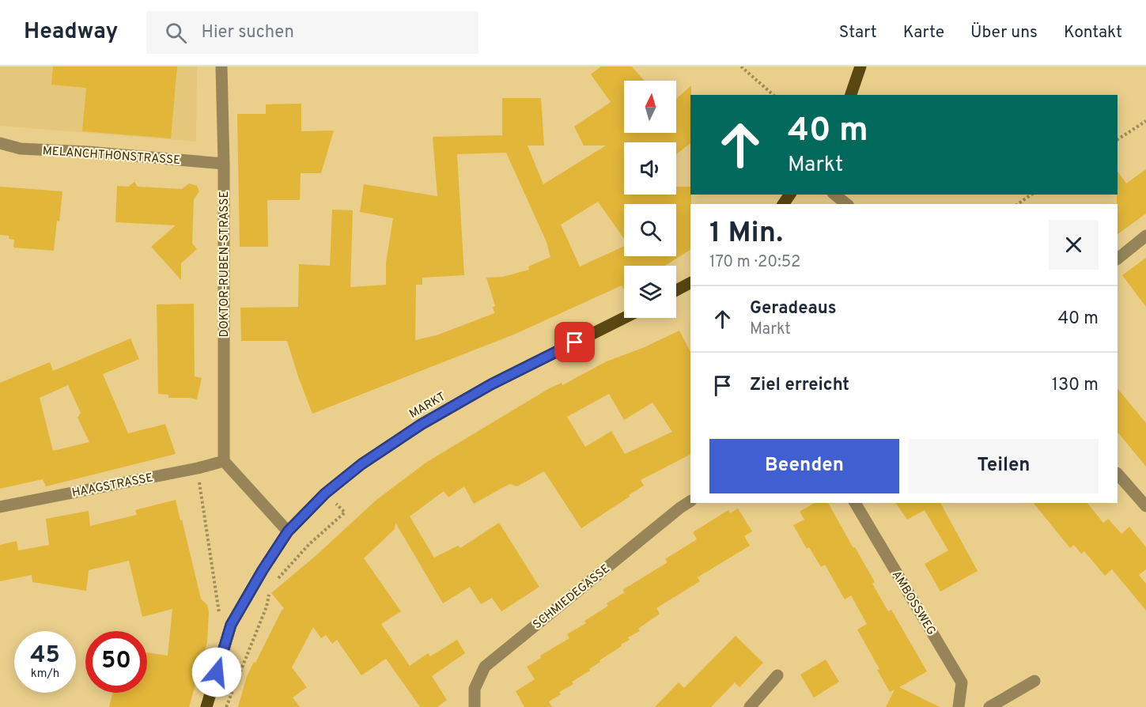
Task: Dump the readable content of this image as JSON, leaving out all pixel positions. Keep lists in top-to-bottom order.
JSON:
{
  "streets": {
    "main road": ["MARKT"],
    "street": [
      "MELANCHTHONSTRASSE",
      "DOKTOR-RUBEN-STRASSE",
      "HAAGSTRASSE",
      "SCHMIEDEGASSE",
      "AMBOSSWEG"
    ]
  },
  "crossings": [
    ["MELANCHTHONSTRASSE", "DOKTOR-RUBEN-STRASSE"],
    ["DOKTOR-RUBEN-STRASSE", "HAAGSTRASSE"]
  ],
  "north": "top",
  "page": {
    "header": "Headway",
    "search": "Hier suchen",
    "nav": [
      "Start",
      "Karte",
      "Über uns",
      "Kontakt"
    ],
    "turn": ["40 m", "Markt"],
    "heading": ["1 Min.", "170 m · 20:52"],
    "list": [
      {
        "name": "Geradeaus",
        "note": "Markt",
        "value": "40 m"
      },
      {
        "name": "Ziel erreicht",
        "value": "130 m"
      }
    ],
    "buttons": ["Beenden", "Teilen"],
    "speed": "45 km/h",
    "limit": "50"
  }
}
